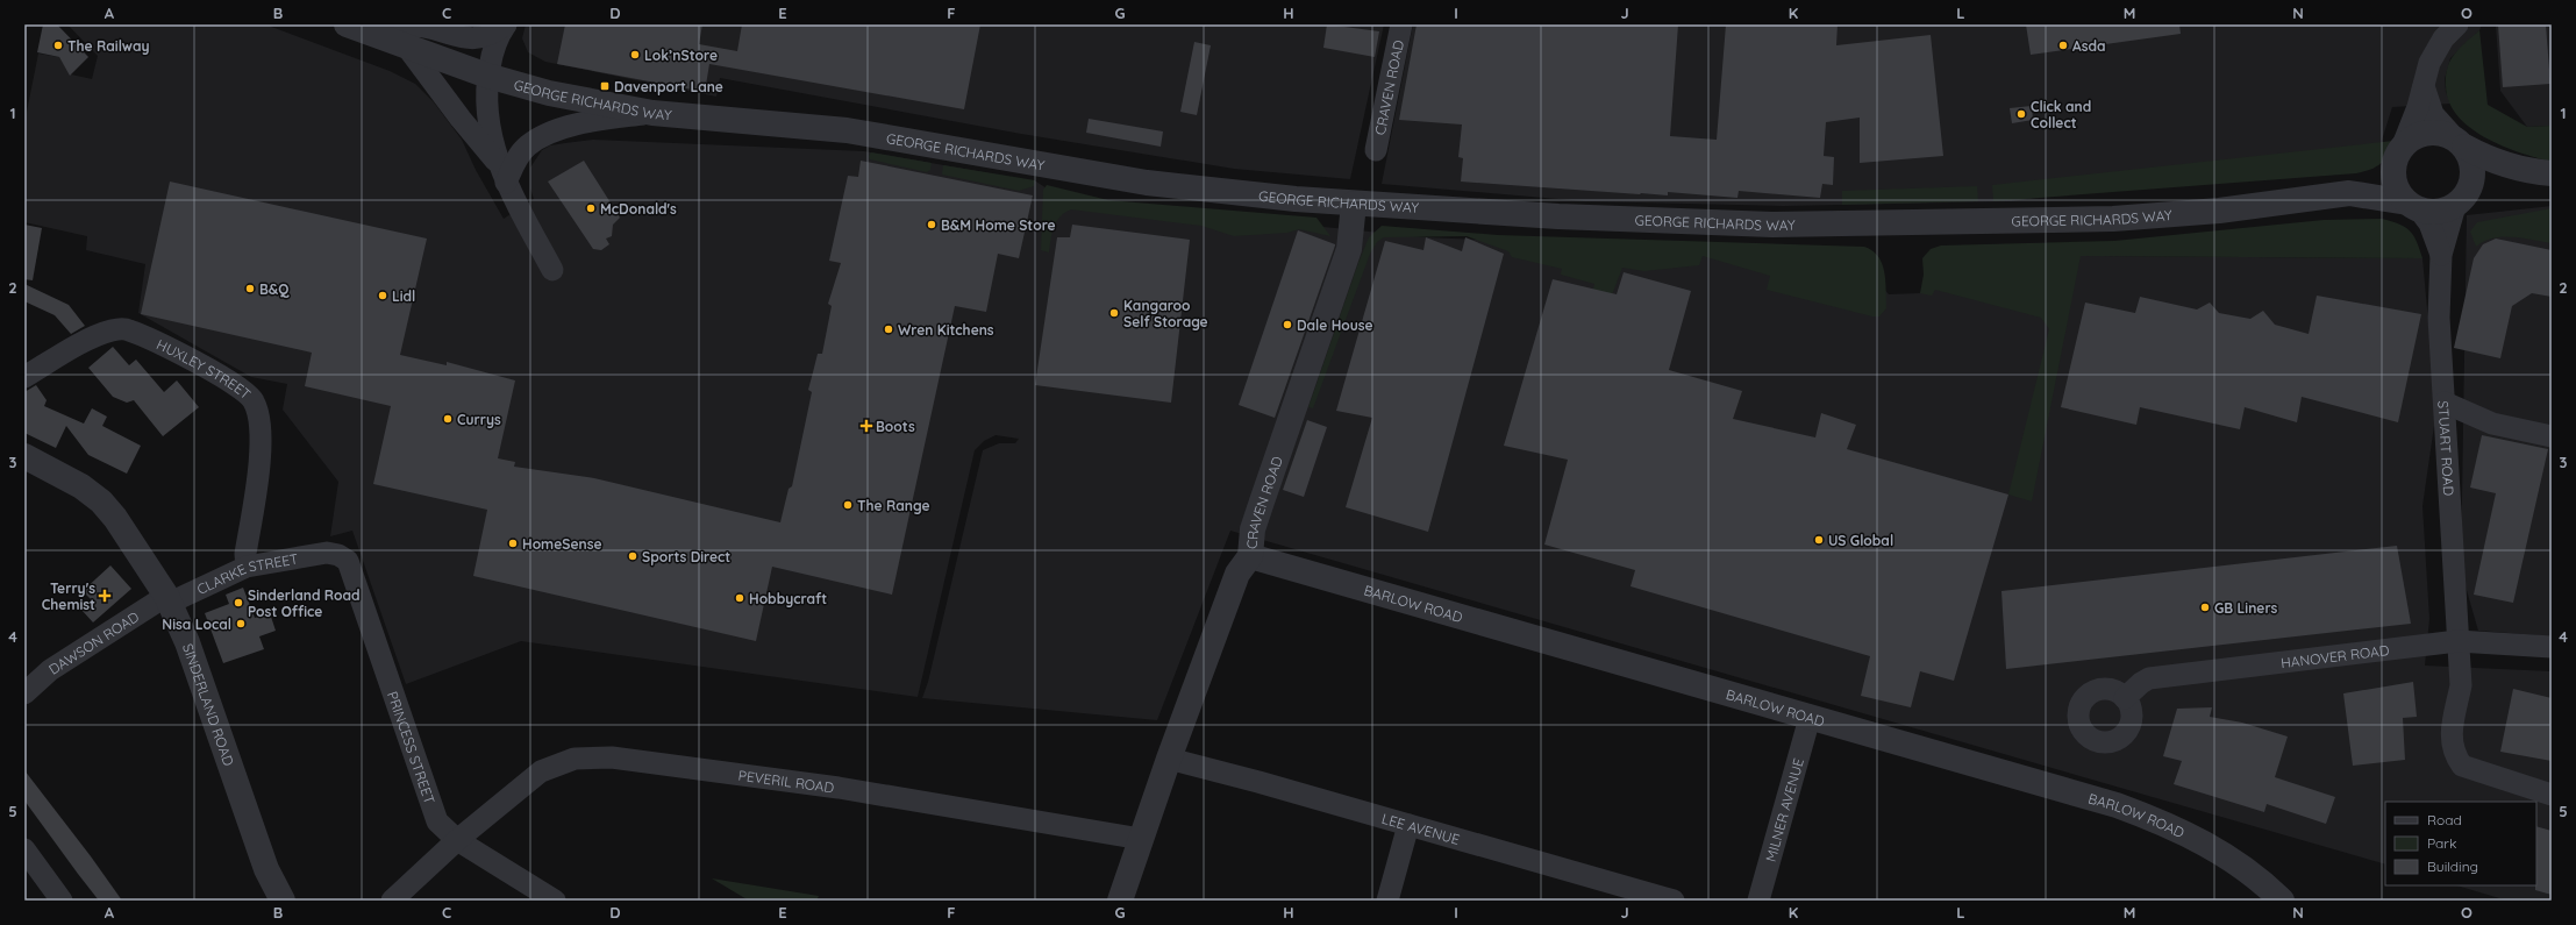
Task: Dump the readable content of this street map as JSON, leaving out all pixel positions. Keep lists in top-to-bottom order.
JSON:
{
  "streets": {
    "street": [
      "CRAVEN ROAD",
      "GEORGE RICHARDS WAY",
      "HUXLEY STREET",
      "STUART ROAD",
      "CLARKE STREET",
      "BARLOW ROAD",
      "DAWSON ROAD",
      "HANOVER ROAD",
      "SINDERLAND ROAD",
      "PRINCESS STREET",
      "PEVERIL ROAD",
      "MILNER AVENUE",
      "LEE AVENUE"
    ]
  },
  "crossings": [
    ["CRAVEN ROAD", "GEORGE RICHARDS WAY"],
    ["CRAVEN ROAD", "BARLOW ROAD"],
    ["CRAVEN ROAD", "PEVERIL ROAD"],
    ["CRAVEN ROAD", "LEE AVENUE"],
    ["GEORGE RICHARDS WAY", "STUART ROAD"],
    ["HUXLEY STREET", "CLARKE STREET"],
    ["STUART ROAD", "HANOVER ROAD"],
    ["CLARKE STREET", "DAWSON ROAD"],
    ["CLARKE STREET", "SINDERLAND ROAD"],
    ["CLARKE STREET", "PRINCESS STREET"],
    ["BARLOW ROAD", "MILNER AVENUE"],
    ["DAWSON ROAD", "SINDERLAND ROAD"],
    ["PRINCESS STREET", "PEVERIL ROAD"]
  ],
  "places": {
    "other": [
      "The Railway",
      "Asda",
      "Lok’nStore",
      "Click and Collect",
      "McDonald's",
      "B&M Home Store",
      "B&Q",
      "Lidl",
      "Kangaroo Self Storage",
      "Dale House",
      "Wren Kitchens",
      "Currys",
      "The Range",
      "US Global",
      "HomeSense",
      "Sports Direct",
      "Hobbycraft",
      "Sinderland Road Post Office",
      "GB Liners",
      "Nisa Local"
    ],
    "transit": ["Davenport Lane"],
    "health": ["Boots", "Terry's Chemist"]
  },
  "legend": ["Road", "Park", "Building"],
  "grid": {
    "columns": [
      "A",
      "B",
      "C",
      "D",
      "E",
      "F",
      "G",
      "H",
      "I",
      "J",
      "K",
      "L",
      "M",
      "N",
      "O"
    ],
    "rows": [
      "1",
      "2",
      "3",
      "4",
      "5"
    ]
  }
}
